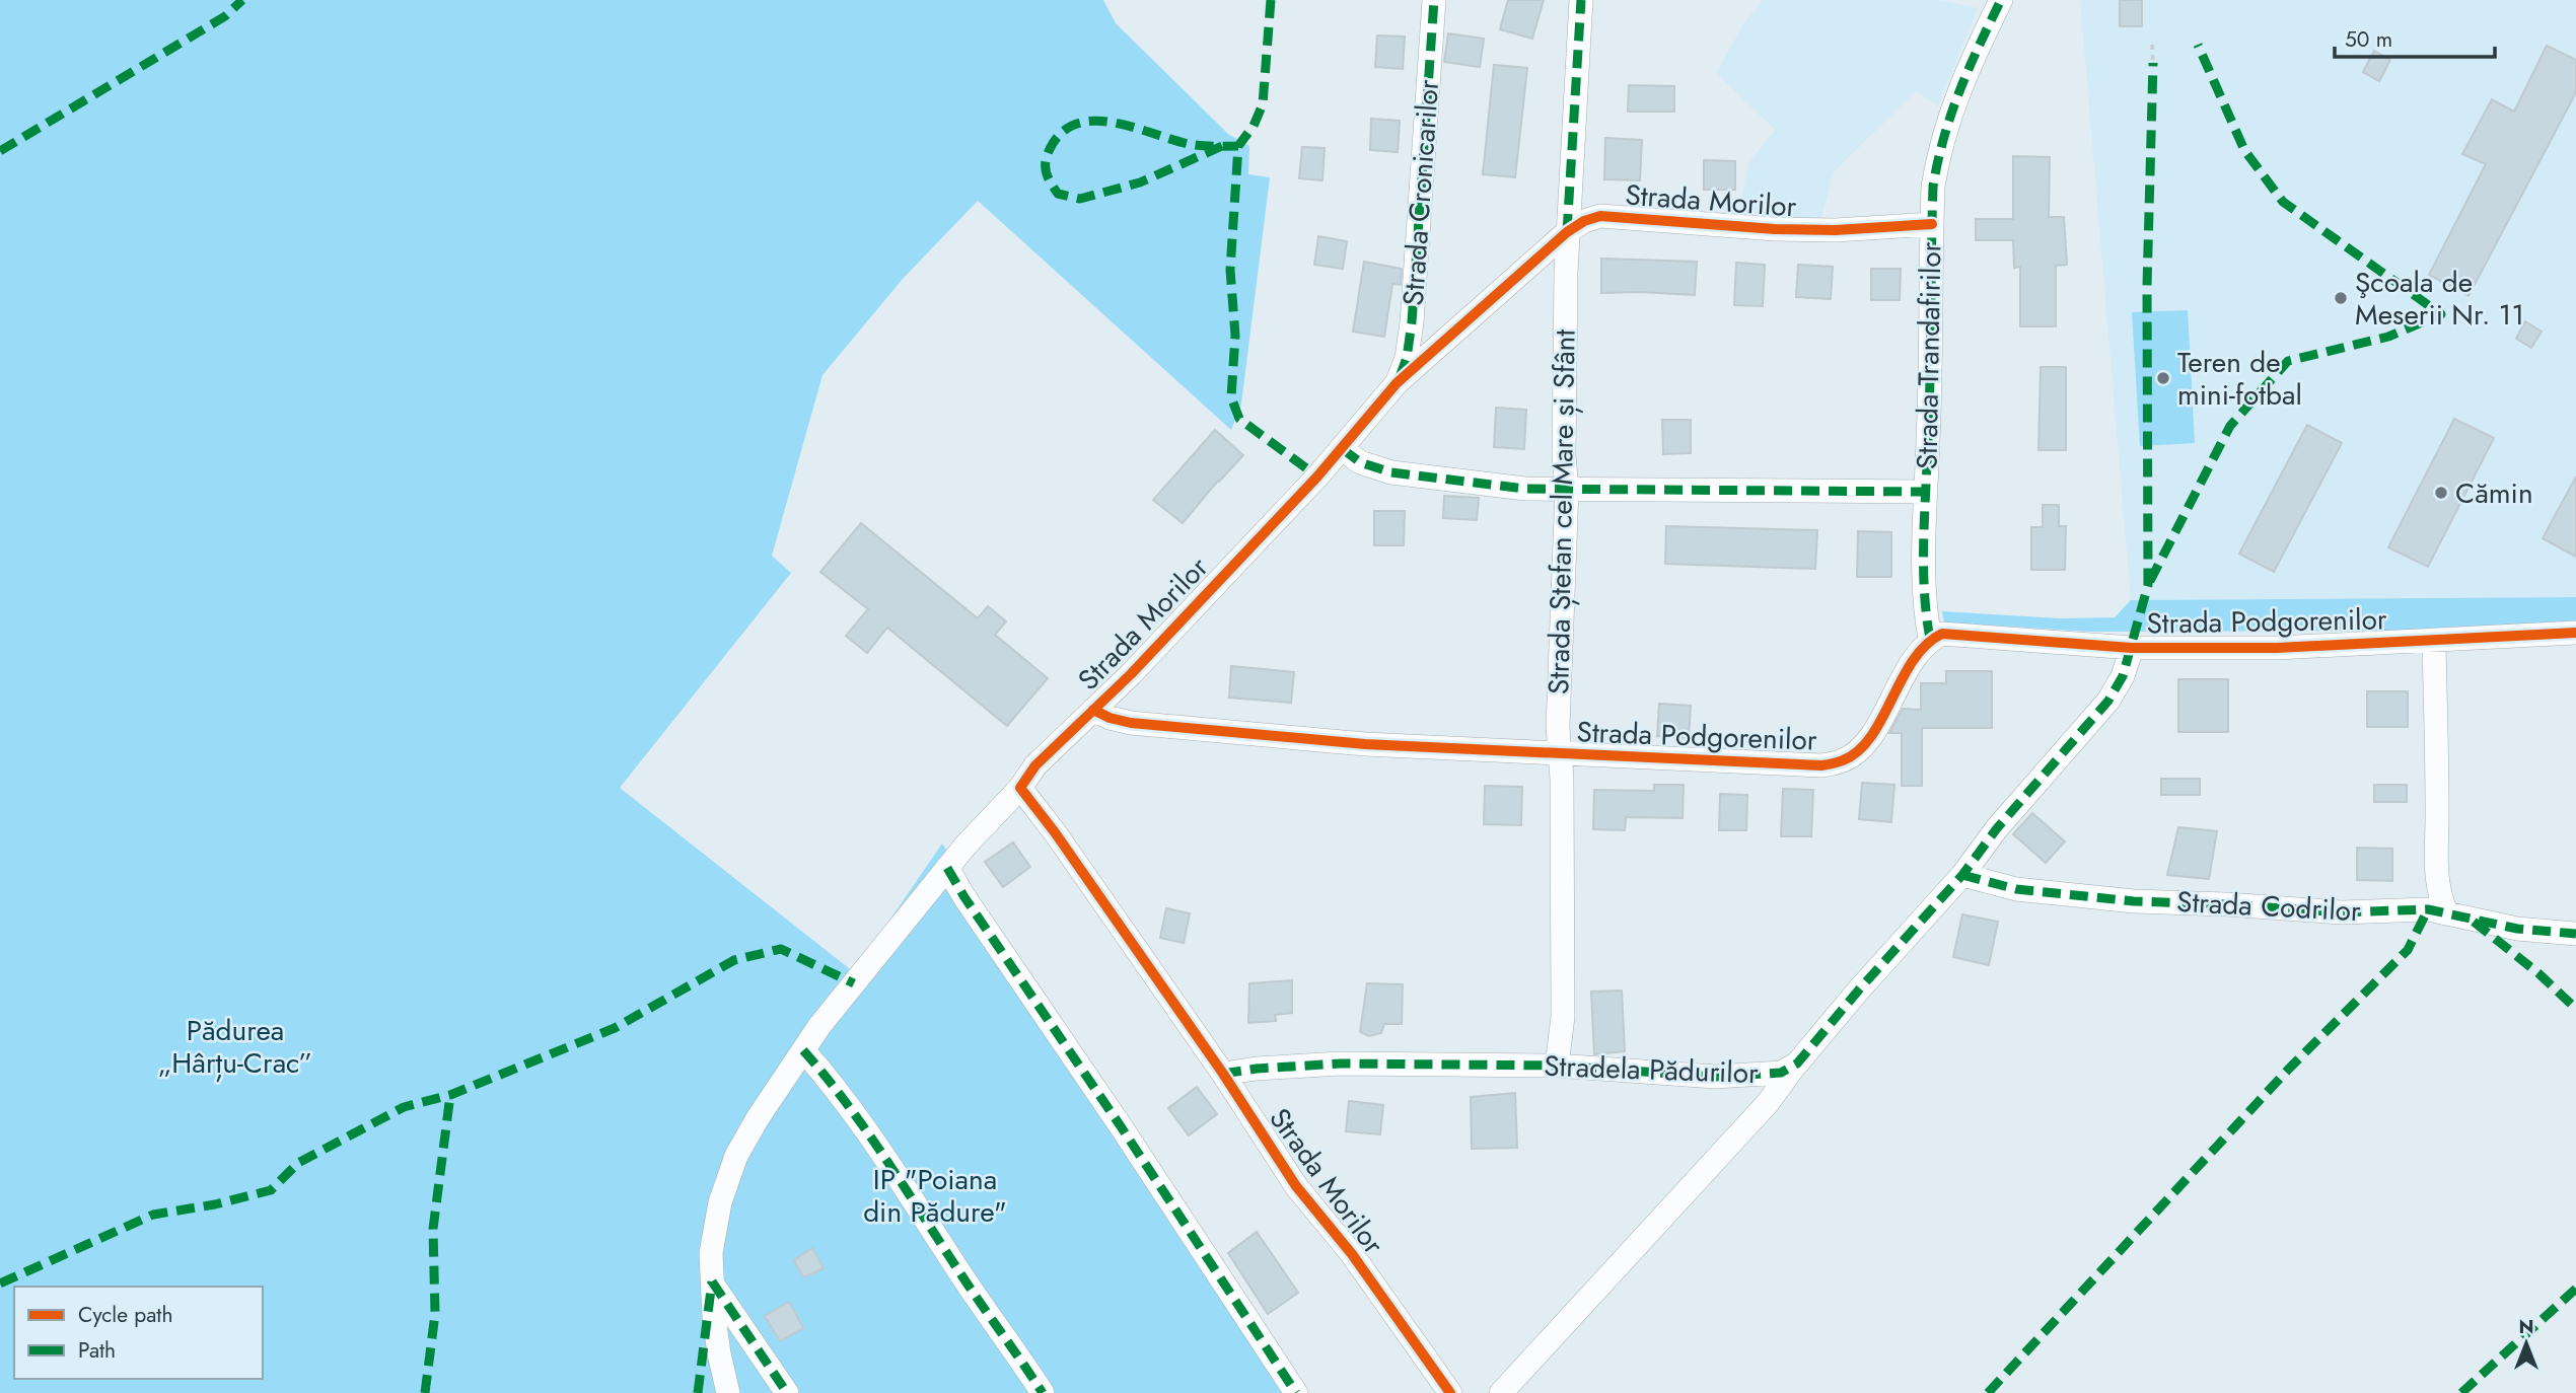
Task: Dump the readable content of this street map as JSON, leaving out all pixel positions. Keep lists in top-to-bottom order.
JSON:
{
  "streets": {
    "street": [
      "Strada Cronicarilor",
      "Strada Morilor",
      "Strada Trandafirilor",
      "Strada Ștefan cel Mare și Sfânt",
      "Strada Podgorenilor",
      "Strada Codrilor",
      "Stradela Pădurilor"
    ]
  },
  "crossings": [
    ["Strada Cronicarilor", "Strada Morilor"],
    ["Strada Morilor", "Strada Trandafirilor"],
    ["Strada Morilor", "Strada Ștefan cel Mare și Sfânt"],
    ["Strada Morilor", "Strada Podgorenilor"],
    ["Strada Morilor", "Stradela Pădurilor"],
    ["Strada Trandafirilor", "Strada Podgorenilor"],
    ["Strada Ștefan cel Mare și Sfânt", "Strada Podgorenilor"],
    ["Strada Ștefan cel Mare și Sfânt", "Stradela Pădurilor"],
    ["Strada Podgorenilor", "Stradela Pădurilor"],
    ["Strada Codrilor", "Stradela Pădurilor"]
  ],
  "parks": ["Pădurea „Hârțu-Crac”", "IP \"Poiana din Pădure\""],
  "places": ["Şcoala de Meserii Nr. 11", "Teren de mini-fotbal", "Cămin"],
  "legend": ["Cycle path", "Path"],
  "scale_bar": "50 m",
  "north": "top"
}
